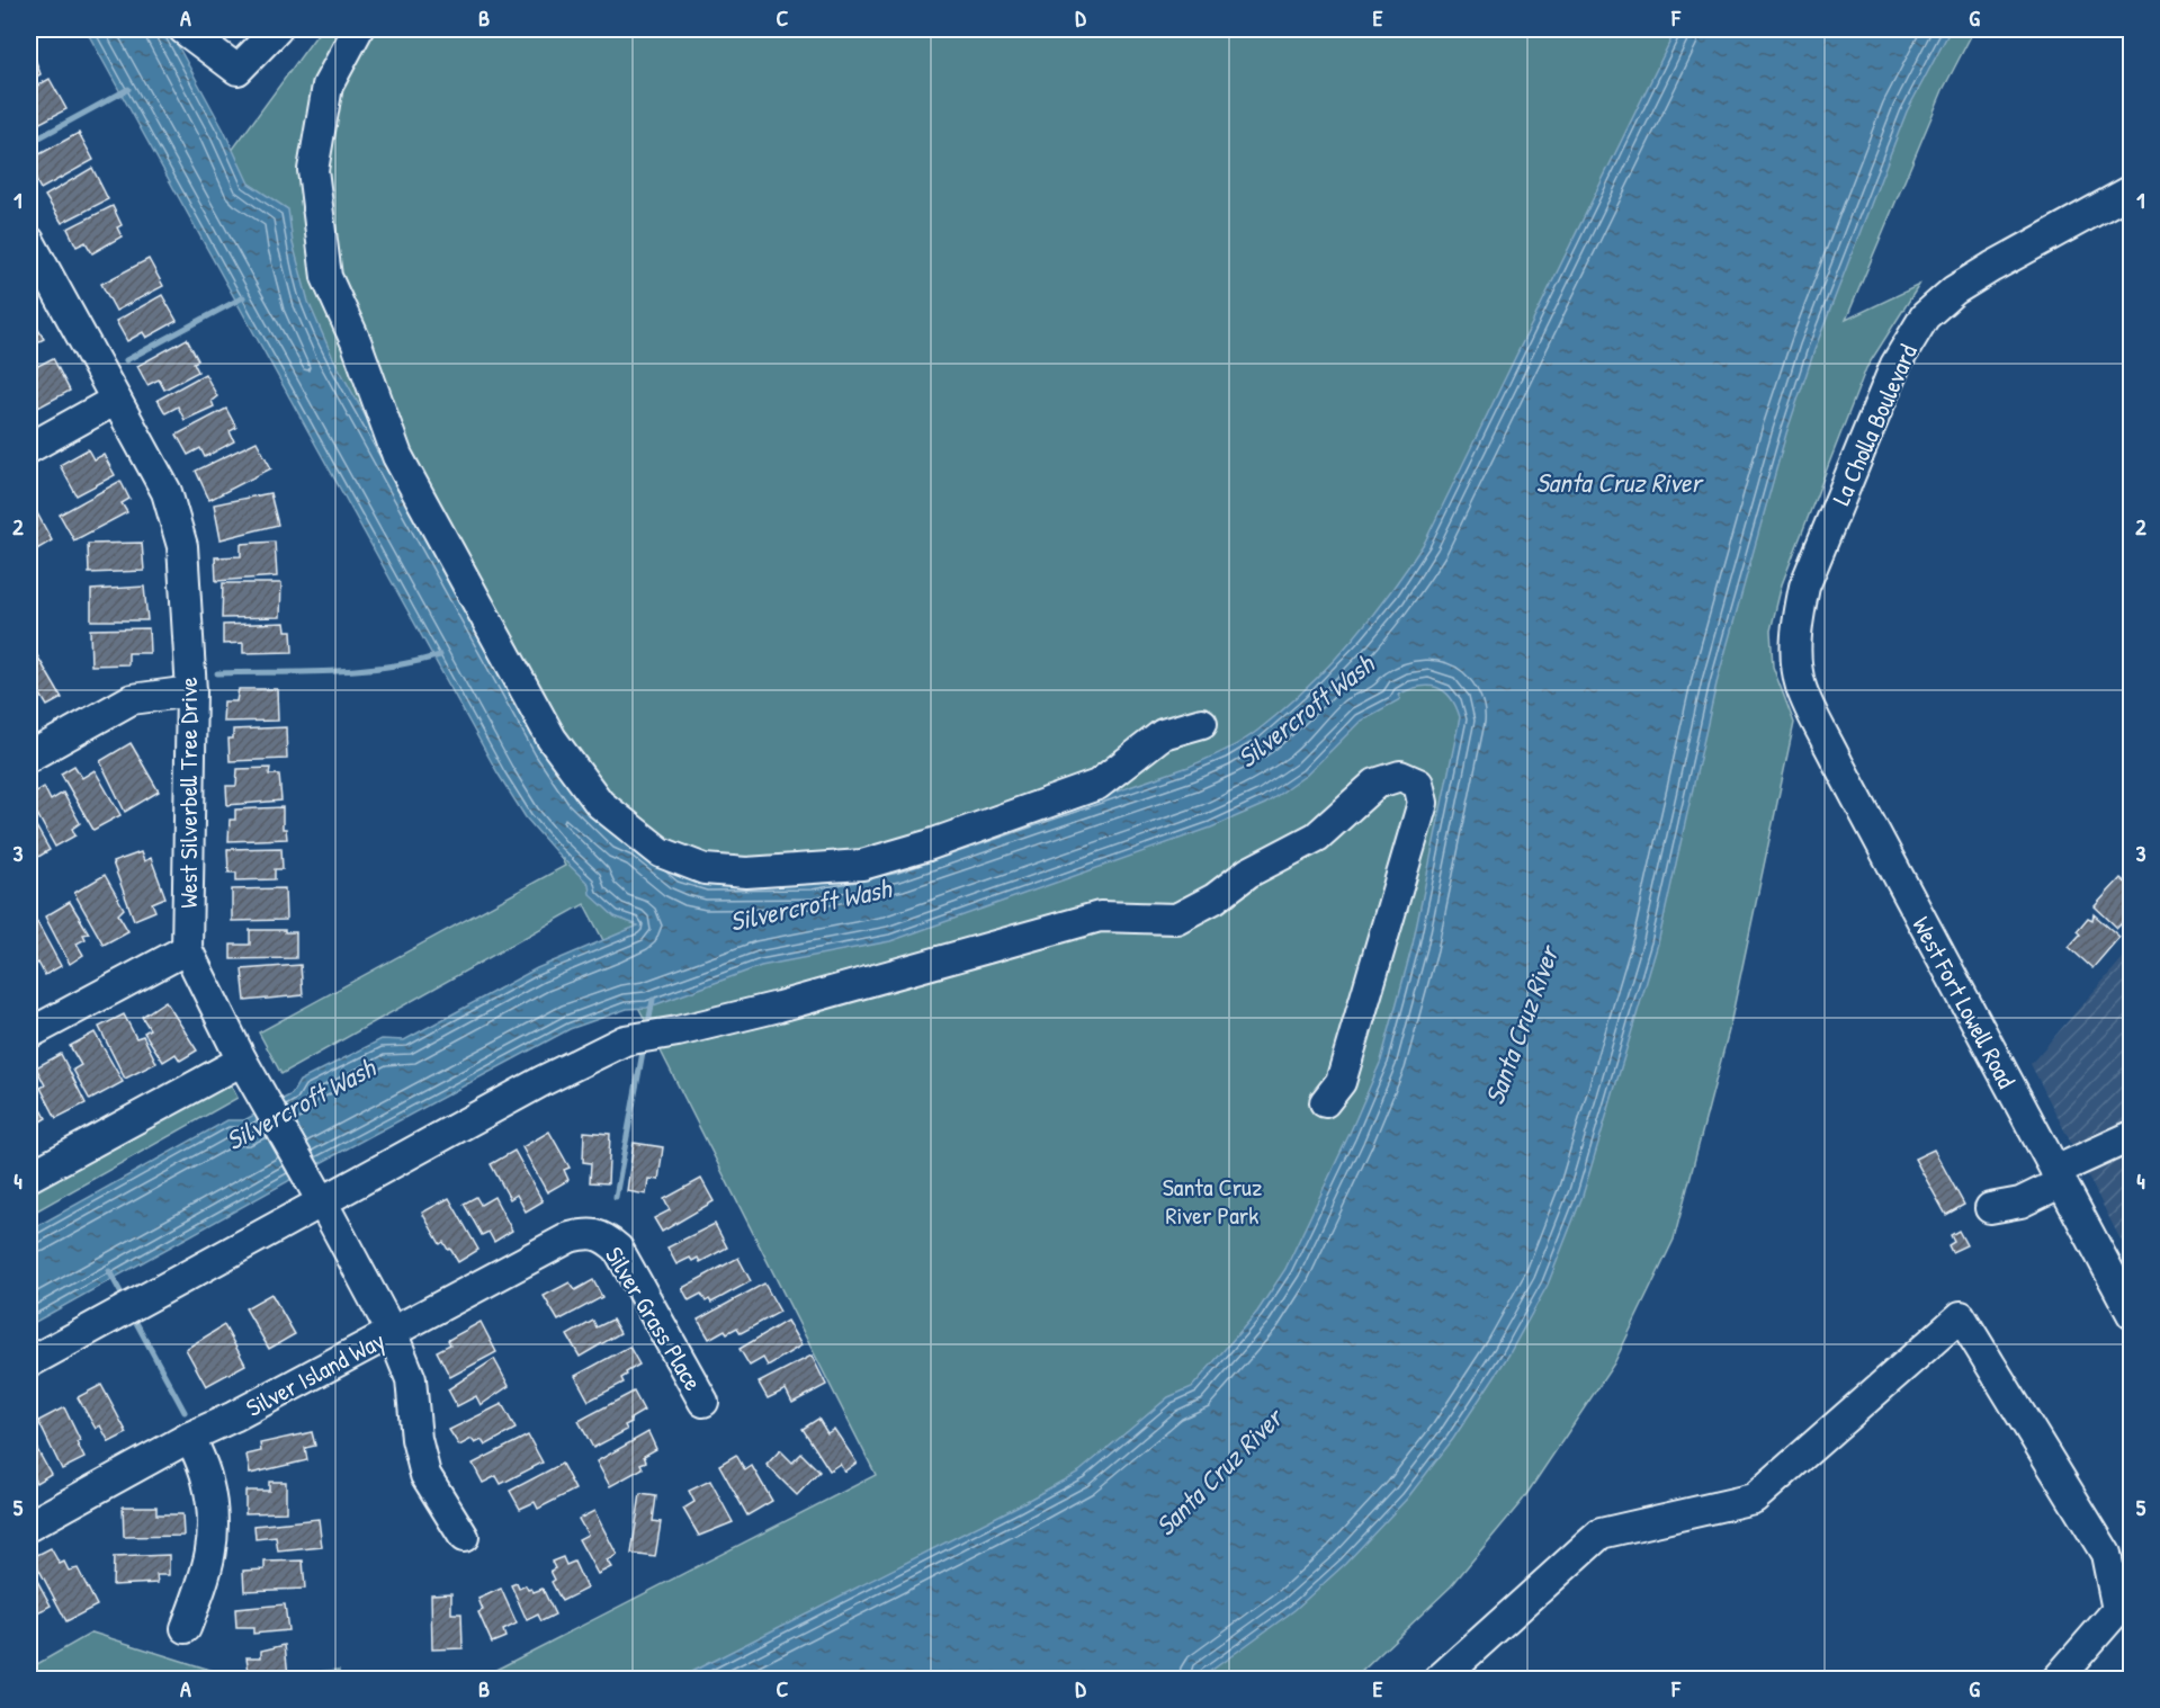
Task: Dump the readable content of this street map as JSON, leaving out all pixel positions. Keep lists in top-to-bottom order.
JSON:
{
  "streets": {
    "street": [
      "La Cholla Boulevard",
      "West Silverbell Tree Drive",
      "West Fort Lowell Road",
      "Silver Grass Place",
      "Silver Island Way"
    ]
  },
  "crossings": [
    ["La Cholla Boulevard", "West Fort Lowell Road"],
    ["West Silverbell Tree Drive", "Silver Island Way"],
    ["Silver Grass Place", "Silver Island Way"]
  ],
  "water": ["Santa Cruz River", "Silvercroft Wash"],
  "parks": ["Santa Cruz River Park"],
  "grid": {
    "columns": [
      "A",
      "B",
      "C",
      "D",
      "E",
      "F",
      "G"
    ],
    "rows": [
      "1",
      "2",
      "3",
      "4",
      "5"
    ]
  }
}
